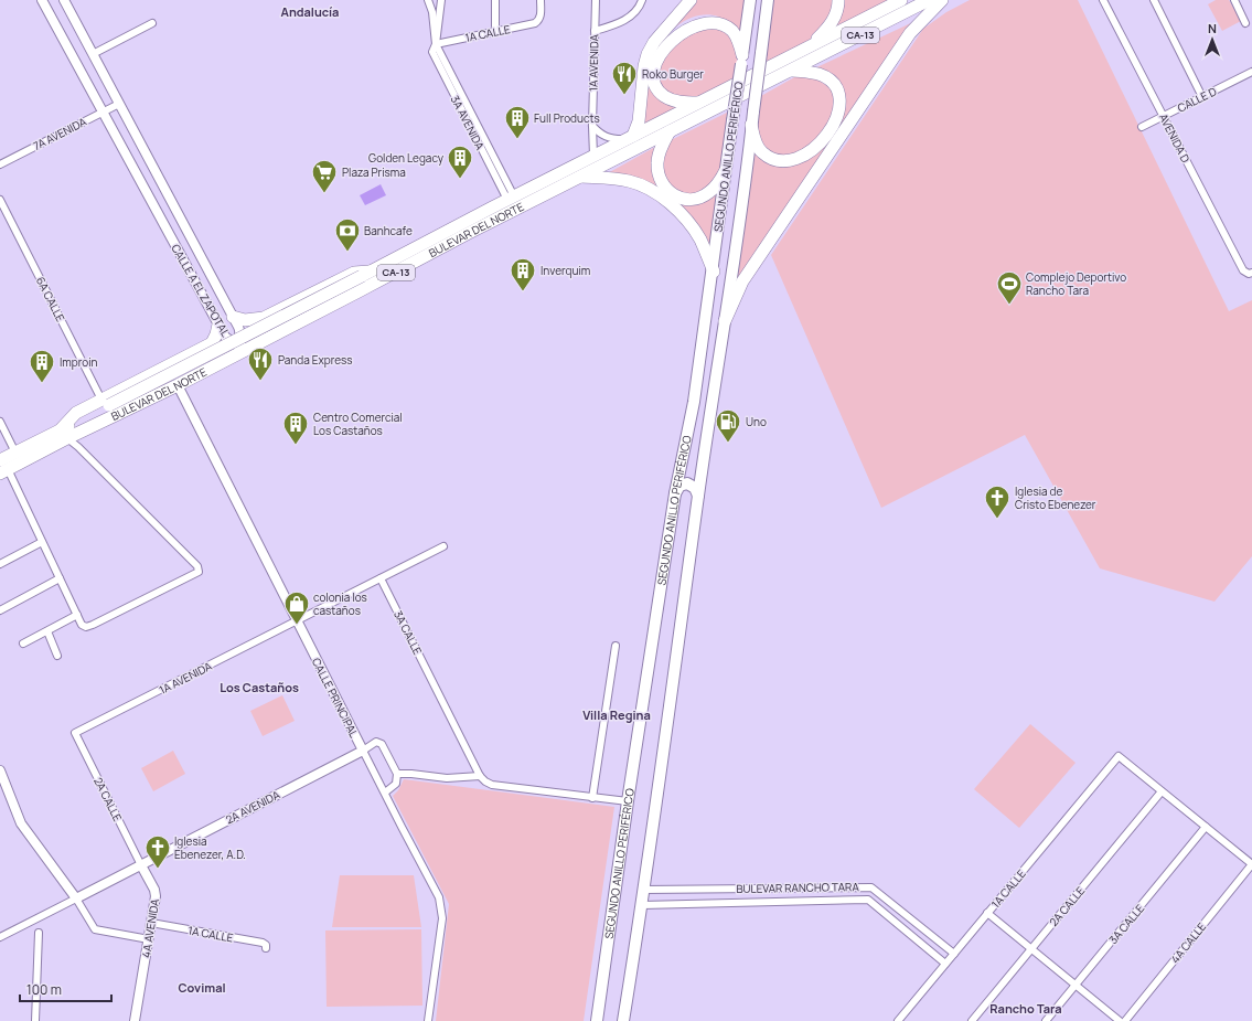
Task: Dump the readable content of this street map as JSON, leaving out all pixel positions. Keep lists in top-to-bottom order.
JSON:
{
  "streets": {
    "highway": ["CA-13", "BULEVAR DEL NORTE"],
    "main road": ["SEGUNDO ANILLO PERIFÉRICO"],
    "street": [
      "1A CALLE",
      "1A AVENIDA",
      "CALLE D",
      "3A AVENIDA",
      "7A AVENIDA",
      "AVENIDA D",
      "CALLE A EL ZAPOTAL",
      "6A CALLE",
      "3A CALLE",
      "CALLE PRINCIPAL",
      "2A CALLE",
      "2A AVENIDA",
      "BULEVAR RANCHO TARA",
      "4A AVENIDA",
      "4A CALLE"
    ]
  },
  "crossings": [
    ["1A CALLE", "3A AVENIDA"],
    ["1A CALLE", "2A CALLE"],
    ["1A CALLE", "BULEVAR RANCHO TARA"],
    ["1A CALLE", "4A AVENIDA"],
    ["1A AVENIDA", "BULEVAR DEL NORTE"],
    ["1A AVENIDA", "3A CALLE"],
    ["1A AVENIDA", "CALLE PRINCIPAL"],
    ["1A AVENIDA", "2A CALLE"],
    ["CALLE D", "AVENIDA D"],
    ["3A AVENIDA", "BULEVAR DEL NORTE"],
    ["7A AVENIDA", "CALLE A EL ZAPOTAL"],
    ["SEGUNDO ANILLO PERIFÉRICO", "BULEVAR RANCHO TARA"],
    ["BULEVAR DEL NORTE", "6A CALLE"],
    ["BULEVAR DEL NORTE", "CALLE PRINCIPAL"],
    ["CALLE PRINCIPAL", "2A AVENIDA"],
    ["2A CALLE", "2A AVENIDA"],
    ["2A CALLE", "4A AVENIDA"],
    ["2A AVENIDA", "4A AVENIDA"]
  ],
  "districts": [
    "Andalucía",
    "Los Castaños",
    "Villa Regina",
    "Covimal",
    "Rancho Tara"
  ],
  "places": {
    "restaurant": ["Roko Burger", "Panda Express"],
    "building": [
      "Full Products",
      "Golden Legacy",
      "Inverquim",
      "Improin",
      "Centro Comercial Los Castaños"
    ],
    "supermarket": ["Plaza Prisma"],
    "bank": ["Banhcafe"],
    "sports": ["Complejo Deportivo Rancho Tara"],
    "fuel station": ["Uno"],
    "church": ["Iglesia de Cristo Ebenezer", "Iglesia Ebenezer, A.D."],
    "shop": ["colonia los castaños"]
  },
  "scale_bar": "100 m",
  "north": "top"
}
